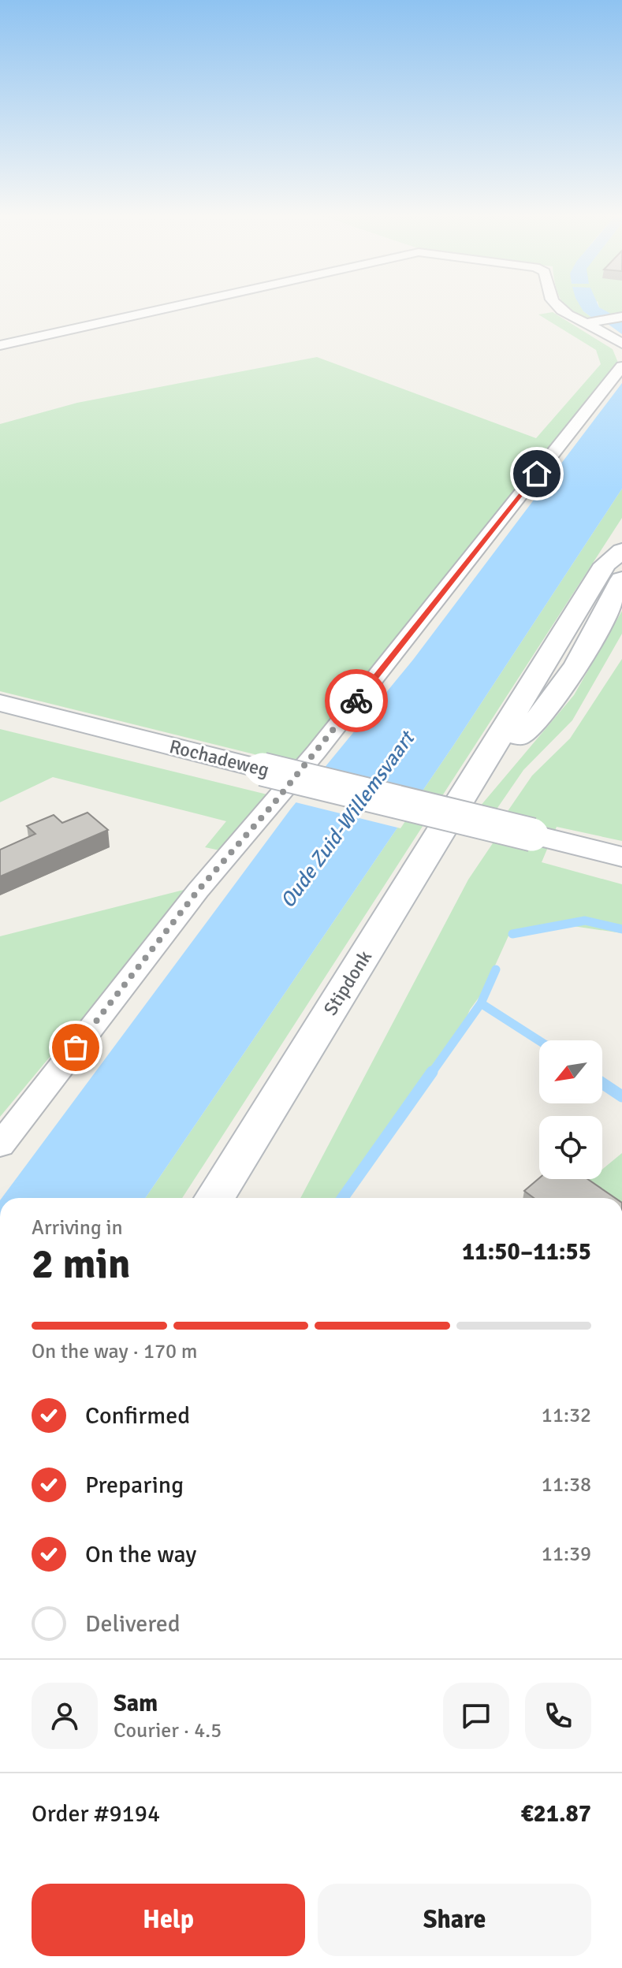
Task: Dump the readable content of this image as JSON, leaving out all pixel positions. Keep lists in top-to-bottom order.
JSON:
{
  "streets": {
    "main road": ["Rochadeweg", "Stipdonk"]
  },
  "water": ["Oude Zuid-Willemsvaart"],
  "north": "bottom left",
  "page": {
    "heading": ["2 min", "Arriving in", "11:50–11:55"],
    "panel": [
      "Sam",
      "Courier · 4.5",
      "Order #9194",
      "€21.87"
    ],
    "bar": "On the way · 170 m",
    "list": [
      ["Confirmed", "11:32"],
      ["Preparing", "11:38"],
      ["On the way", "11:39"],
      "Delivered"
    ],
    "buttons": ["Help", "Share"]
  }
}
